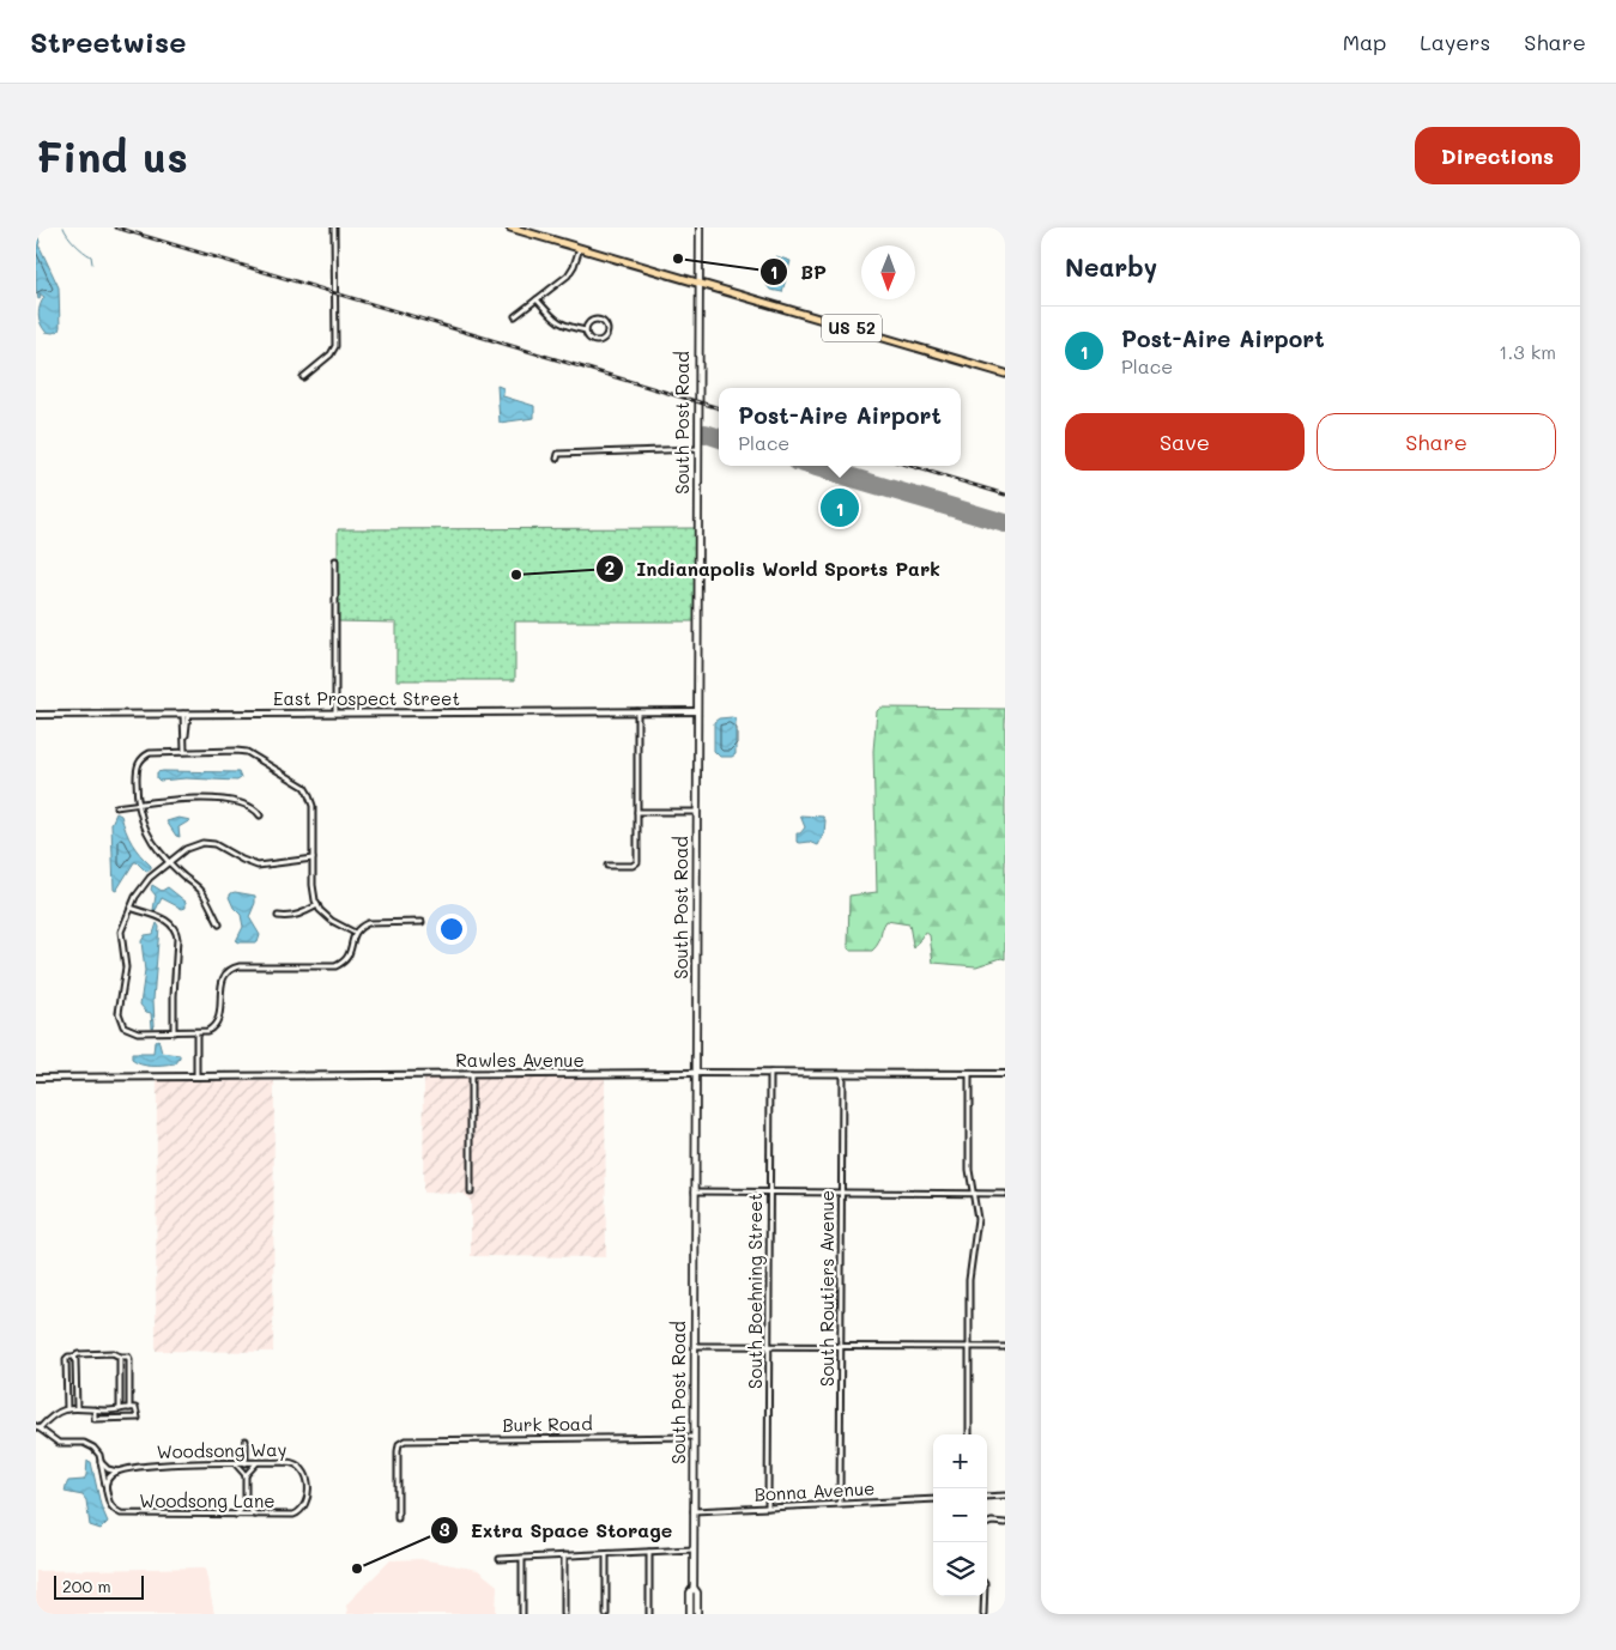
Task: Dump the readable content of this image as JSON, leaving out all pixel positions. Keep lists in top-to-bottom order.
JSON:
{
  "streets": {
    "main road": ["US 52", "South Post Road"],
    "street": [
      "East Prospect Street",
      "Rawles Avenue",
      "South Routiers Avenue",
      "South Boehning Street",
      "Burk Road",
      "Woodsong Way",
      "Bonna Avenue",
      "Woodsong Lane"
    ]
  },
  "crossings": [
    ["US 52", "South Post Road"],
    ["South Post Road", "East Prospect Street"],
    ["South Post Road", "Rawles Avenue"],
    ["South Post Road", "Burk Road"],
    ["South Post Road", "Bonna Avenue"],
    ["Rawles Avenue", "South Routiers Avenue"],
    ["Rawles Avenue", "South Boehning Street"],
    ["South Routiers Avenue", "Bonna Avenue"],
    ["South Boehning Street", "Bonna Avenue"],
    ["Woodsong Way", "Woodsong Lane"]
  ],
  "places": ["BP", "Indianapolis World Sports Park", "Extra Space Storage"],
  "scale_bar": "200 m",
  "north": "bottom",
  "page": {
    "header": "Streetwise",
    "nav": ["Map", "Layers", "Share"],
    "buttons": [
      "Directions",
      ["Save", "Share"]
    ],
    "title": "Find us",
    "heading": "Nearby",
    "list": [
      {
        "mark": "1",
        "name": "Post-Aire Airport",
        "note": "Place",
        "value": "1.3 km"
      }
    ],
    "popup": ["Post-Aire Airport", "Place"],
    "pins": "1",
    "map_buttons": ["+", "−"],
    "scale": "200 m"
  }
}
